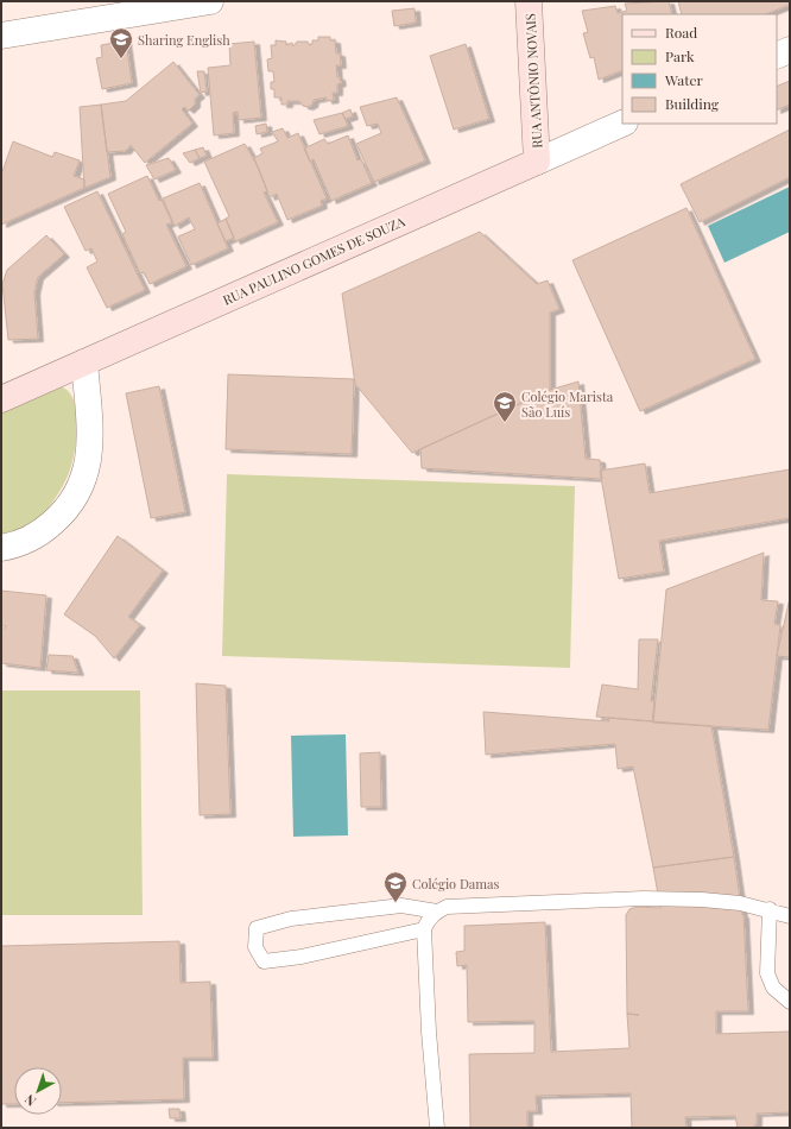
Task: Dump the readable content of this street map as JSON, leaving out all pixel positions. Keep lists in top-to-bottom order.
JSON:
{
  "streets": {
    "street": ["RUA ANTÔNIO NOVAIS", "RUA PAULINO GOMES DE SOUZA"]
  },
  "crossings": [
    ["RUA ANTÔNIO NOVAIS", "RUA PAULINO GOMES DE SOUZA"]
  ],
  "places": {
    "school or university": ["Sharing English", "Colégio Marista São Luís", "Colégio Damas"]
  },
  "legend": [
    "Road",
    "Park",
    "Water",
    "Building"
  ],
  "north": "bottom left"
}
